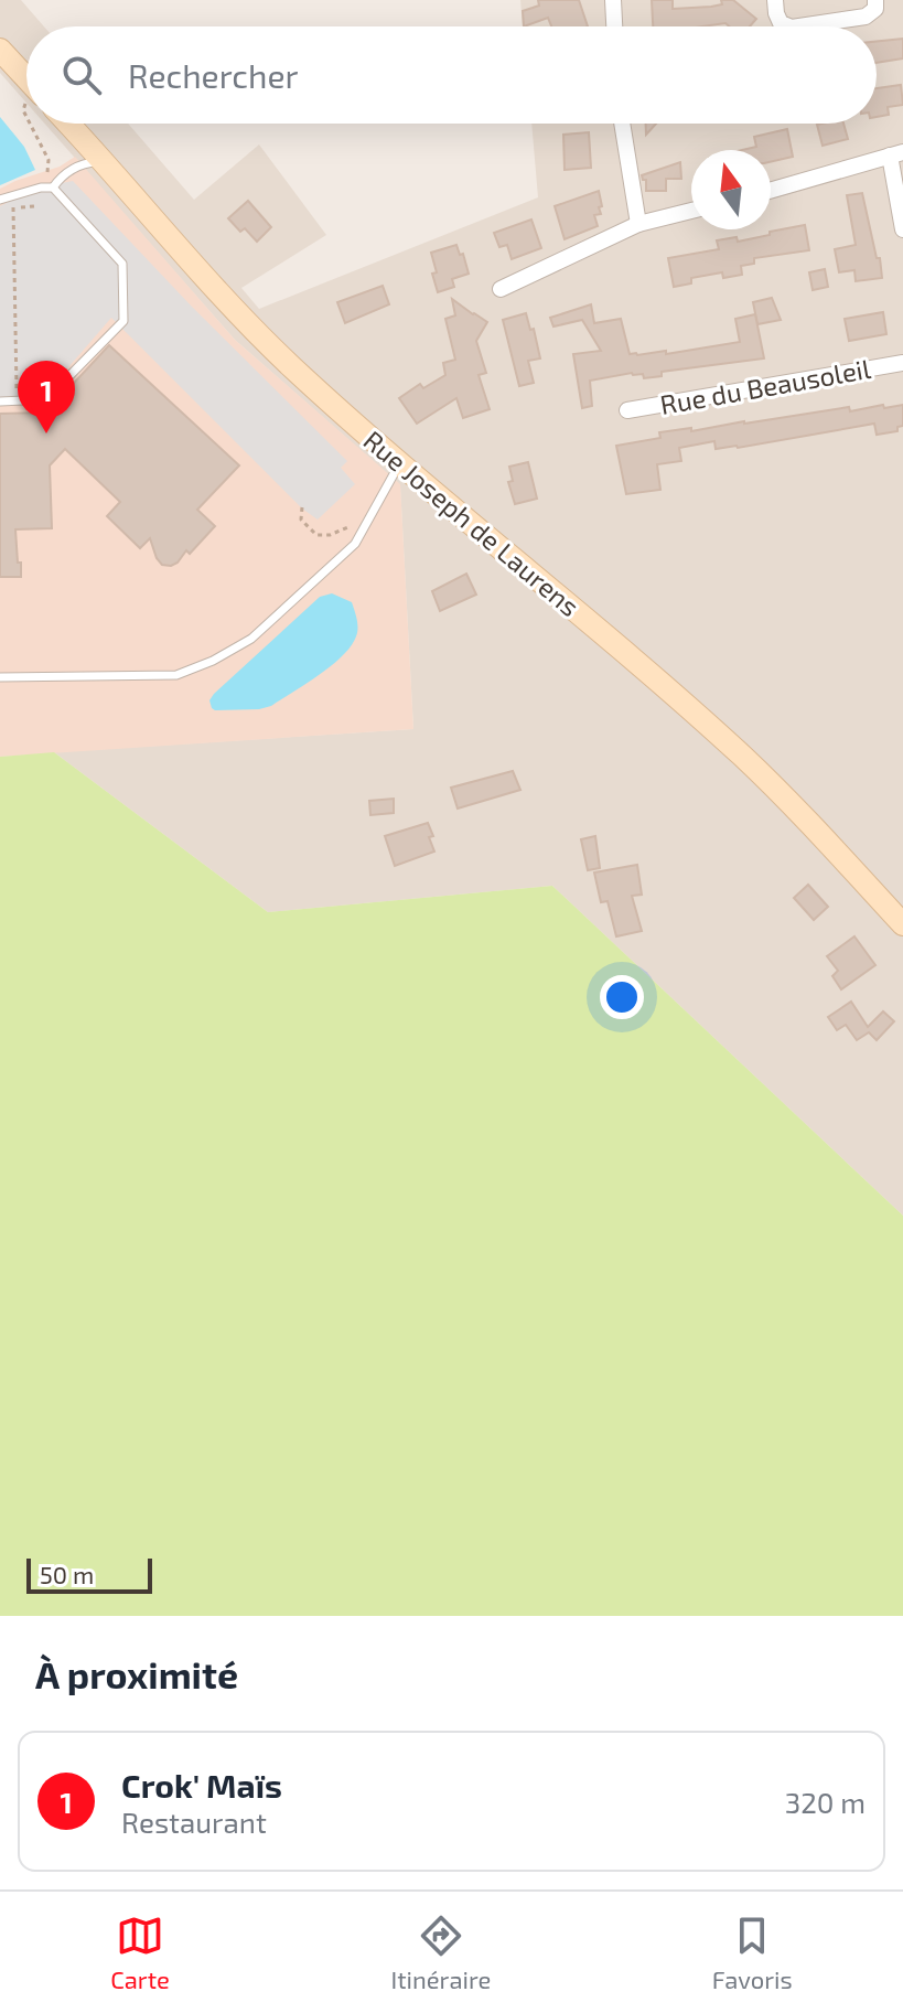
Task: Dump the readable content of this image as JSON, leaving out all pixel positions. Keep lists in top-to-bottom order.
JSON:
{
  "streets": {
    "main road": ["Rue Joseph de Laurens"],
    "street": ["Rue du Beausoleil"]
  },
  "scale_bar": "50 m",
  "north": "top",
  "page": {
    "search": "Rechercher",
    "pins": "1",
    "scale": "50 m",
    "heading": "À proximité",
    "list": [
      {
        "mark": "1",
        "name": "Crok' Maïs",
        "note": "Restaurant",
        "value": "320 m"
      }
    ],
    "nav": ["Carte", "Itinéraire", "Favoris"]
  }
}
